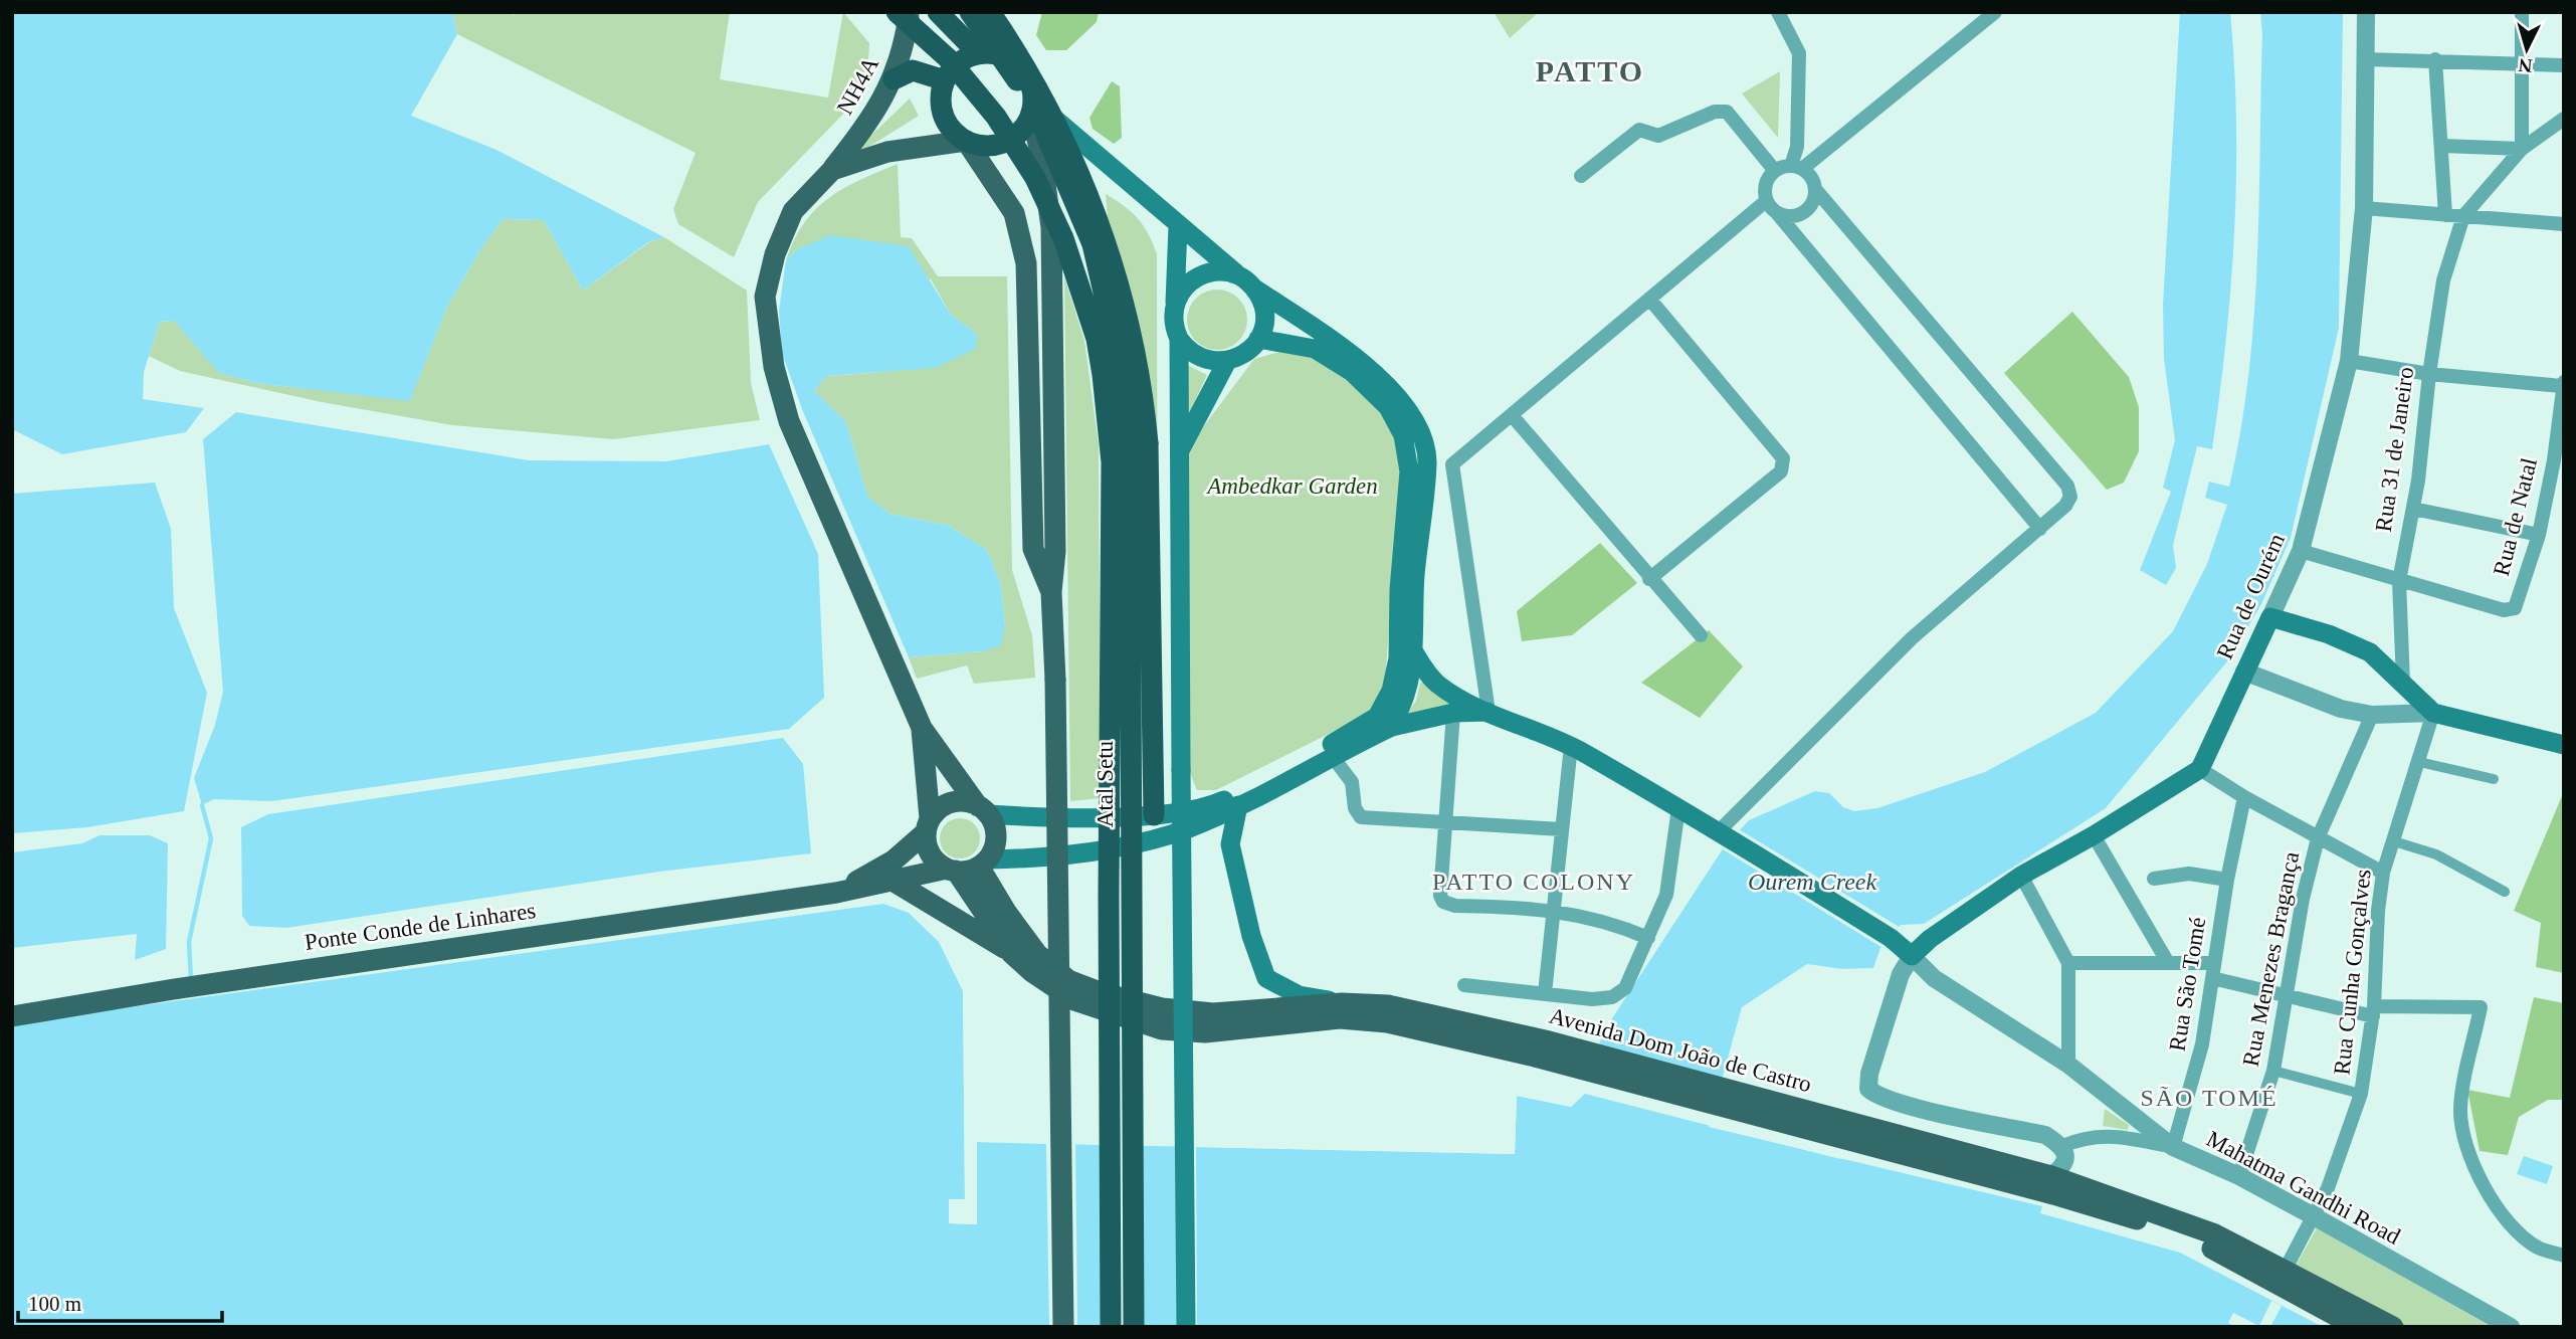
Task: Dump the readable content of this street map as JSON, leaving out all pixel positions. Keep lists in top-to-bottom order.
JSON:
{
  "streets": {
    "highway": ["Atal Setu"],
    "main road": [
      "NH4A",
      "Rua de Ourém",
      "Ponte Conde de Linhares",
      "Avenida Dom João de Castro"
    ],
    "street": [
      "Rua 31 de Janeiro",
      "Rua de Natal",
      "Rua Menezes Bragança",
      "Rua Cunha Gonçalves",
      "Rua São Tomé",
      "Mahatma Gandhi Road"
    ]
  },
  "crossings": [
    ["NH4A", "Atal Setu"],
    ["Rua 31 de Janeiro", "Rua de Natal"],
    ["Rua de Natal", "Rua de Ourém"],
    ["Ponte Conde de Linhares", "Avenida Dom João de Castro"],
    ["Rua Menezes Bragança", "Mahatma Gandhi Road"],
    ["Rua Cunha Gonçalves", "Avenida Dom João de Castro"],
    ["Rua Cunha Gonçalves", "Mahatma Gandhi Road"],
    ["Rua São Tomé", "Mahatma Gandhi Road"]
  ],
  "districts": ["PATTO", "PATTO COLONY", "SÃO TOMÉ"],
  "water": ["Ourem Creek"],
  "parks": ["Ambedkar Garden"],
  "scale_bar": "100 m",
  "north": "bottom"
}
